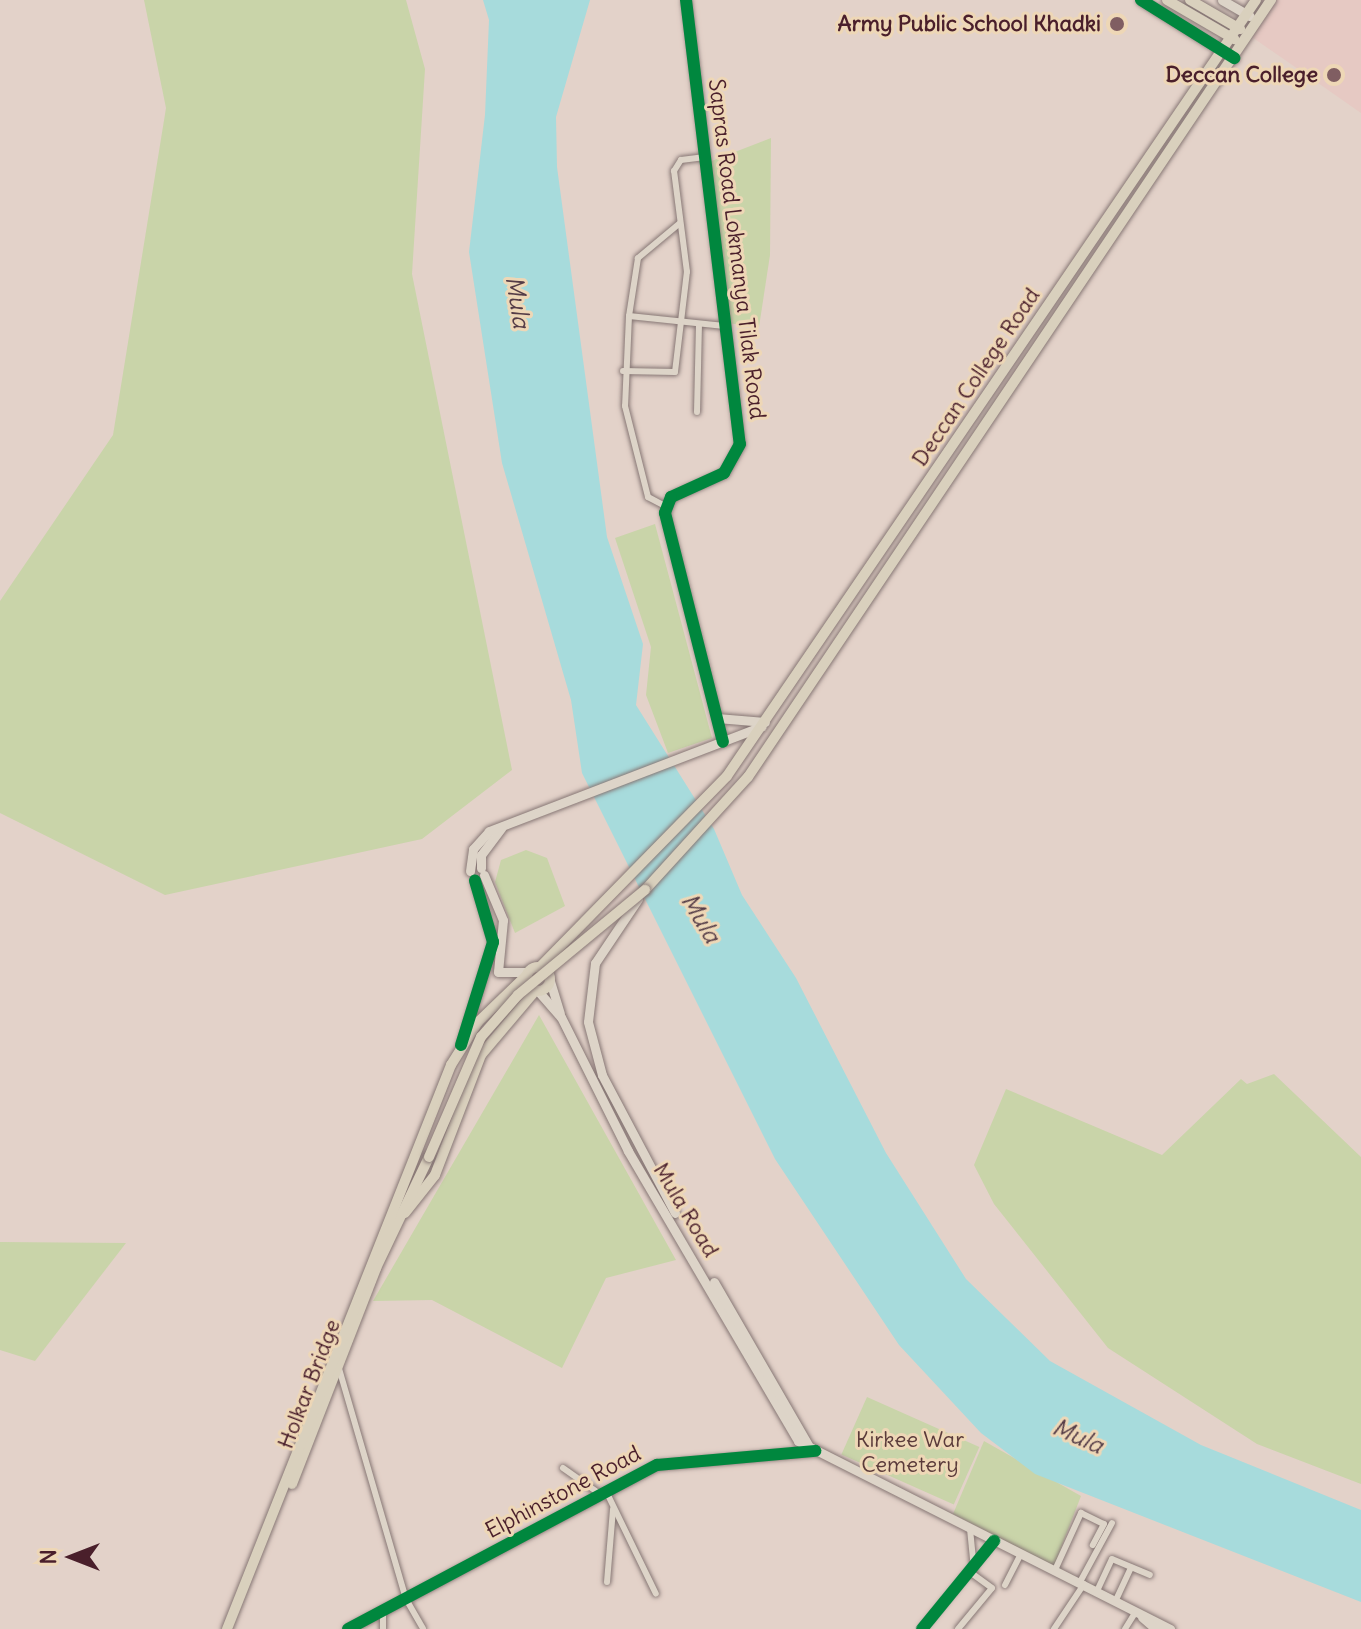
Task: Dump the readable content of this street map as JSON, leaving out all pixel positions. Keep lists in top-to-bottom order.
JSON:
{
  "streets": {
    "main road": ["Deccan College Road", "Holkar Bridge"],
    "street": ["Sapras Road Lokmanya Tilak Road", "Mula Road", "Elphinstone Road"]
  },
  "crossings": [
    ["Deccan College Road", "Holkar Bridge"],
    ["Mula Road", "Elphinstone Road"]
  ],
  "water": ["Mula"],
  "parks": ["Kirkee War Cemetery"],
  "places": ["Army Public School Khadki", "Deccan College"],
  "north": "left"
}
